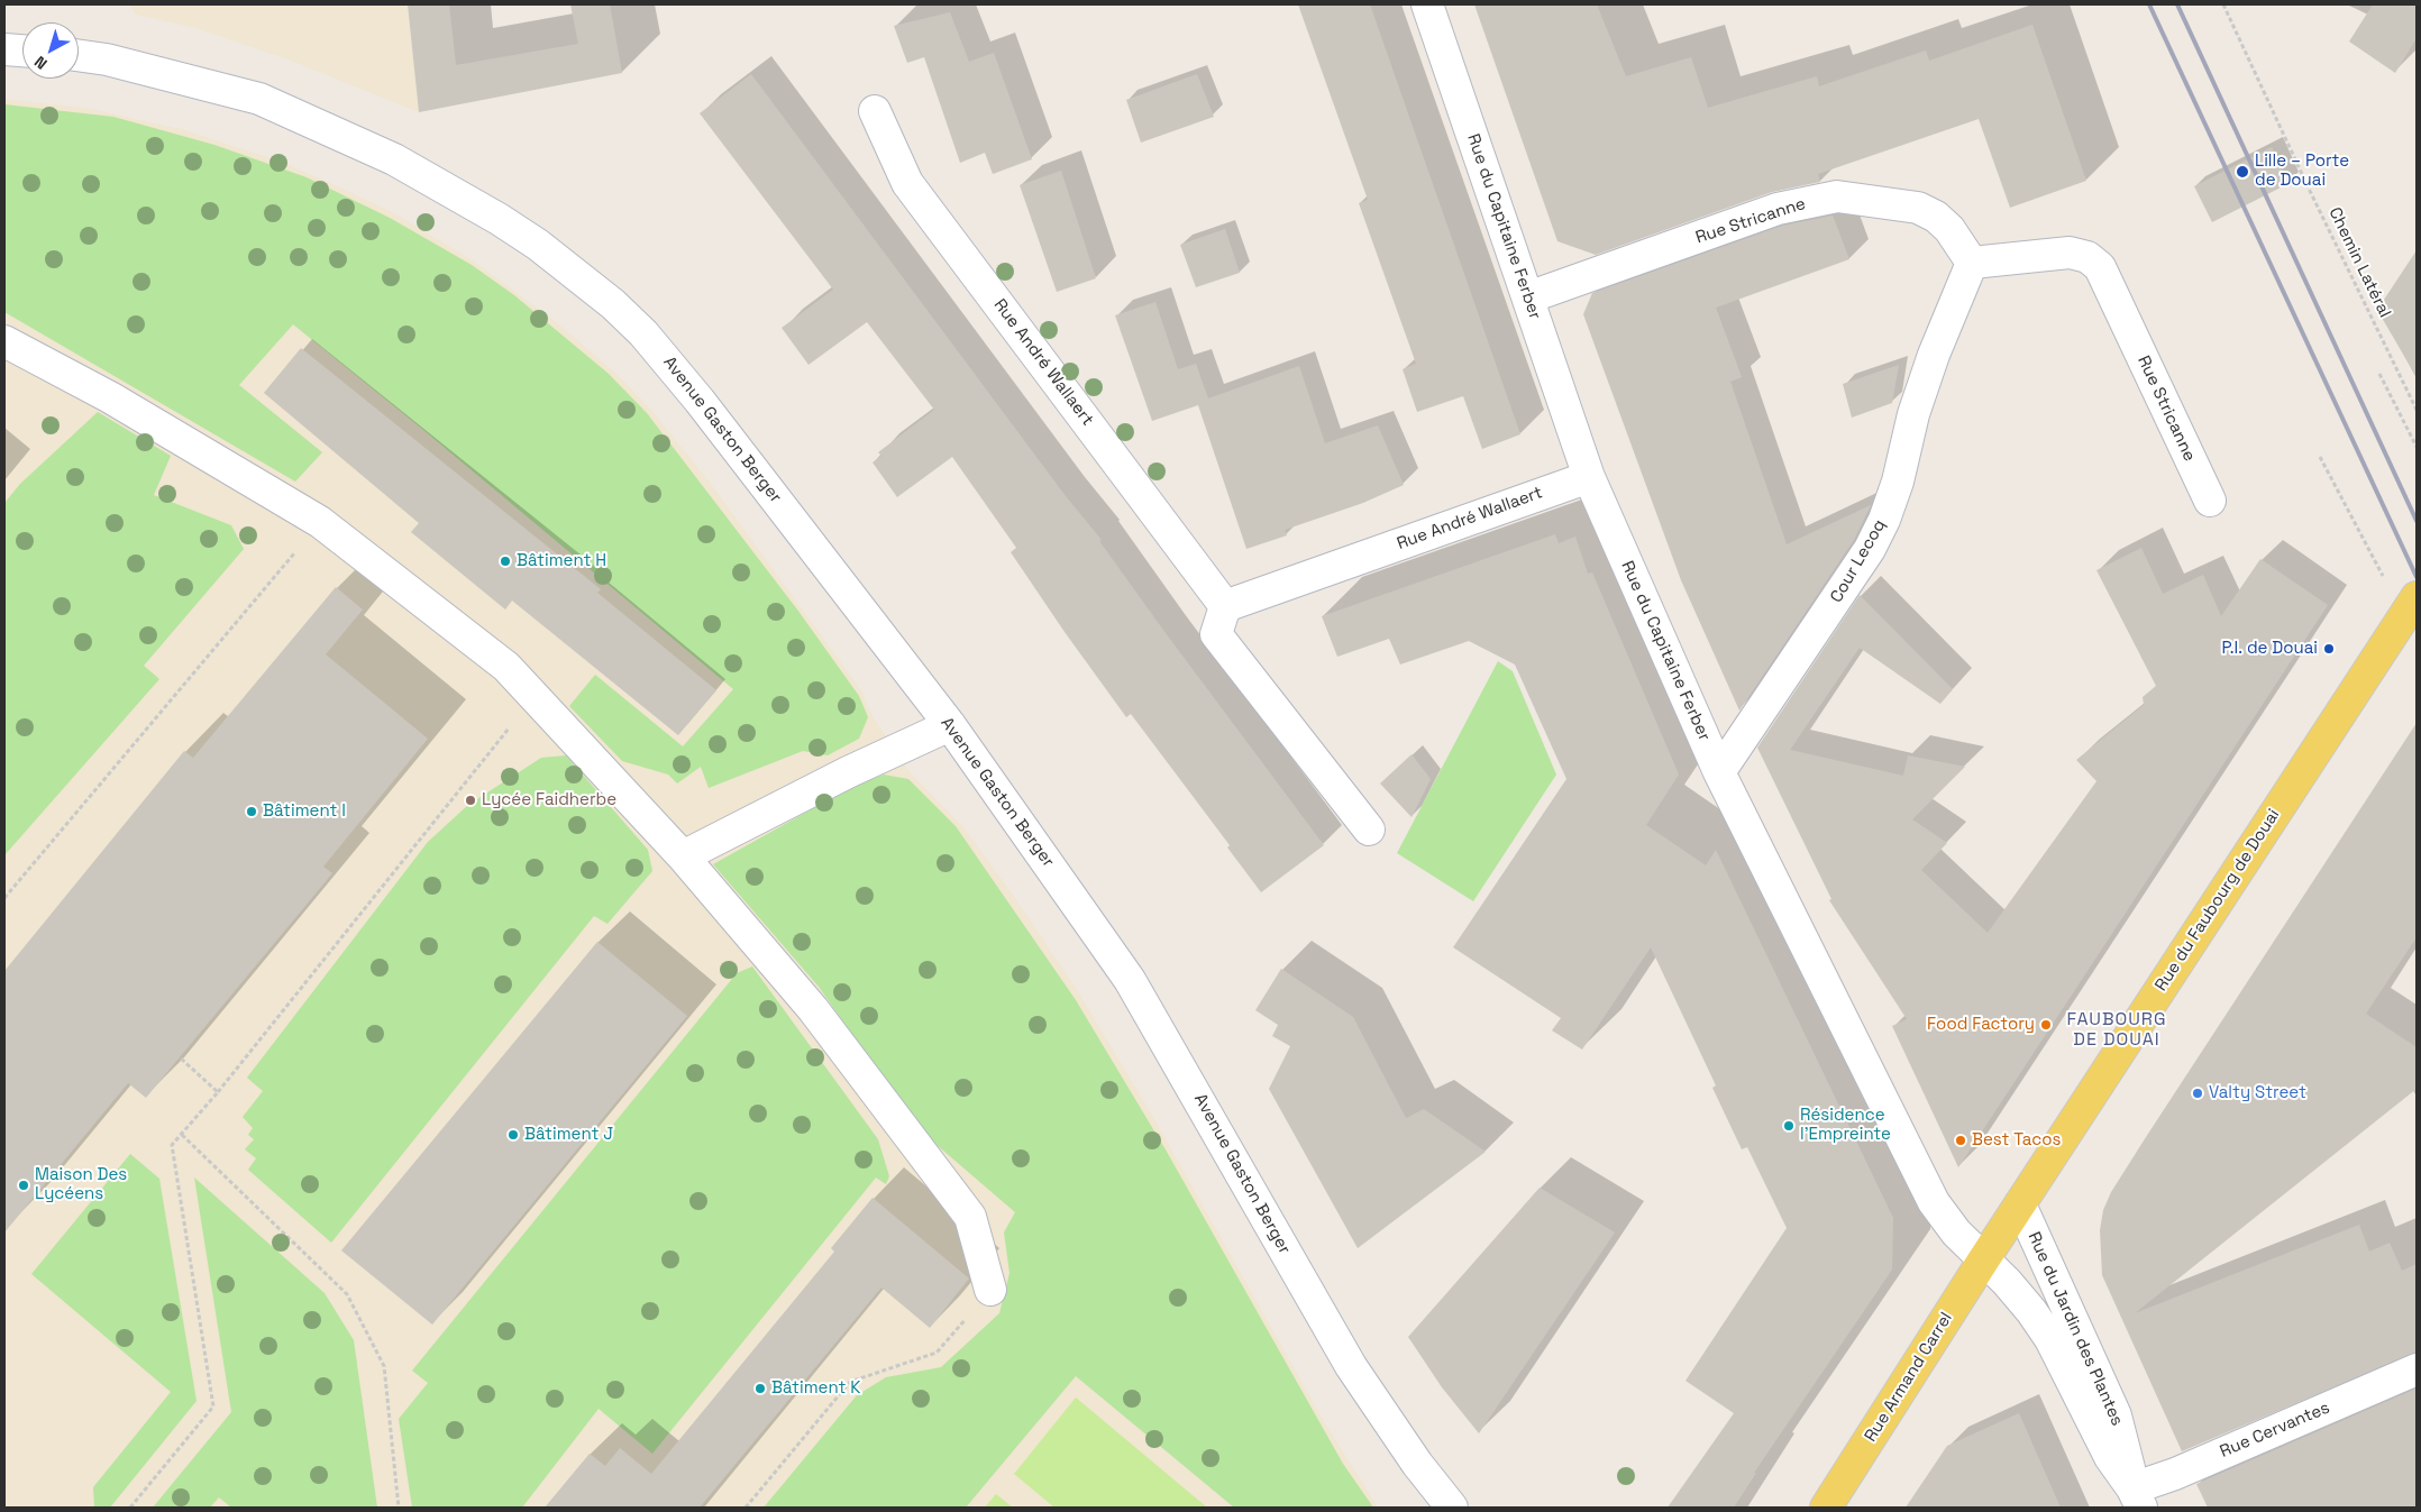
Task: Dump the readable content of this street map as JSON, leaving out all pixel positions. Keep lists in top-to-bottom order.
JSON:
{
  "streets": {
    "main road": ["Rue du Faubourg de Douai", "Rue Armand Carrel"],
    "street": [
      "Rue Stricanne",
      "Rue du Capitaine Ferber",
      "Rue André Wallaert",
      "Avenue Gaston Berger",
      "Cour Lecoq",
      "Rue du Jardin des Plantes",
      "Rue Cervantes"
    ],
    "path": ["Chemin Latéral"]
  },
  "crossings": [
    ["Rue Stricanne", "Rue du Capitaine Ferber"],
    ["Rue Stricanne", "Cour Lecoq"],
    ["Rue du Capitaine Ferber", "Rue André Wallaert"],
    ["Rue du Capitaine Ferber", "Cour Lecoq"],
    ["Rue du Capitaine Ferber", "Rue du Faubourg de Douai"],
    ["Rue du Capitaine Ferber", "Rue du Jardin des Plantes"],
    ["Rue du Capitaine Ferber", "Rue Armand Carrel"],
    ["Rue du Faubourg de Douai", "Rue du Jardin des Plantes"],
    ["Rue du Faubourg de Douai", "Rue Armand Carrel"],
    ["Rue du Jardin des Plantes", "Rue Armand Carrel"],
    ["Rue du Jardin des Plantes", "Rue Cervantes"]
  ],
  "districts": ["FAUBOURG DE DOUAI"],
  "places": [
    "Lille – Porte de Douai",
    "Bâtiment H",
    "P.I. de Douai",
    "Lycée Faidherbe",
    "Bâtiment I",
    "Food Factory",
    "Valty Street",
    "Résidence l'Empreinte",
    "Bâtiment J",
    "Best Tacos",
    "Maison Des Lycéens",
    "Bâtiment K"
  ],
  "north": "bottom left"
}
